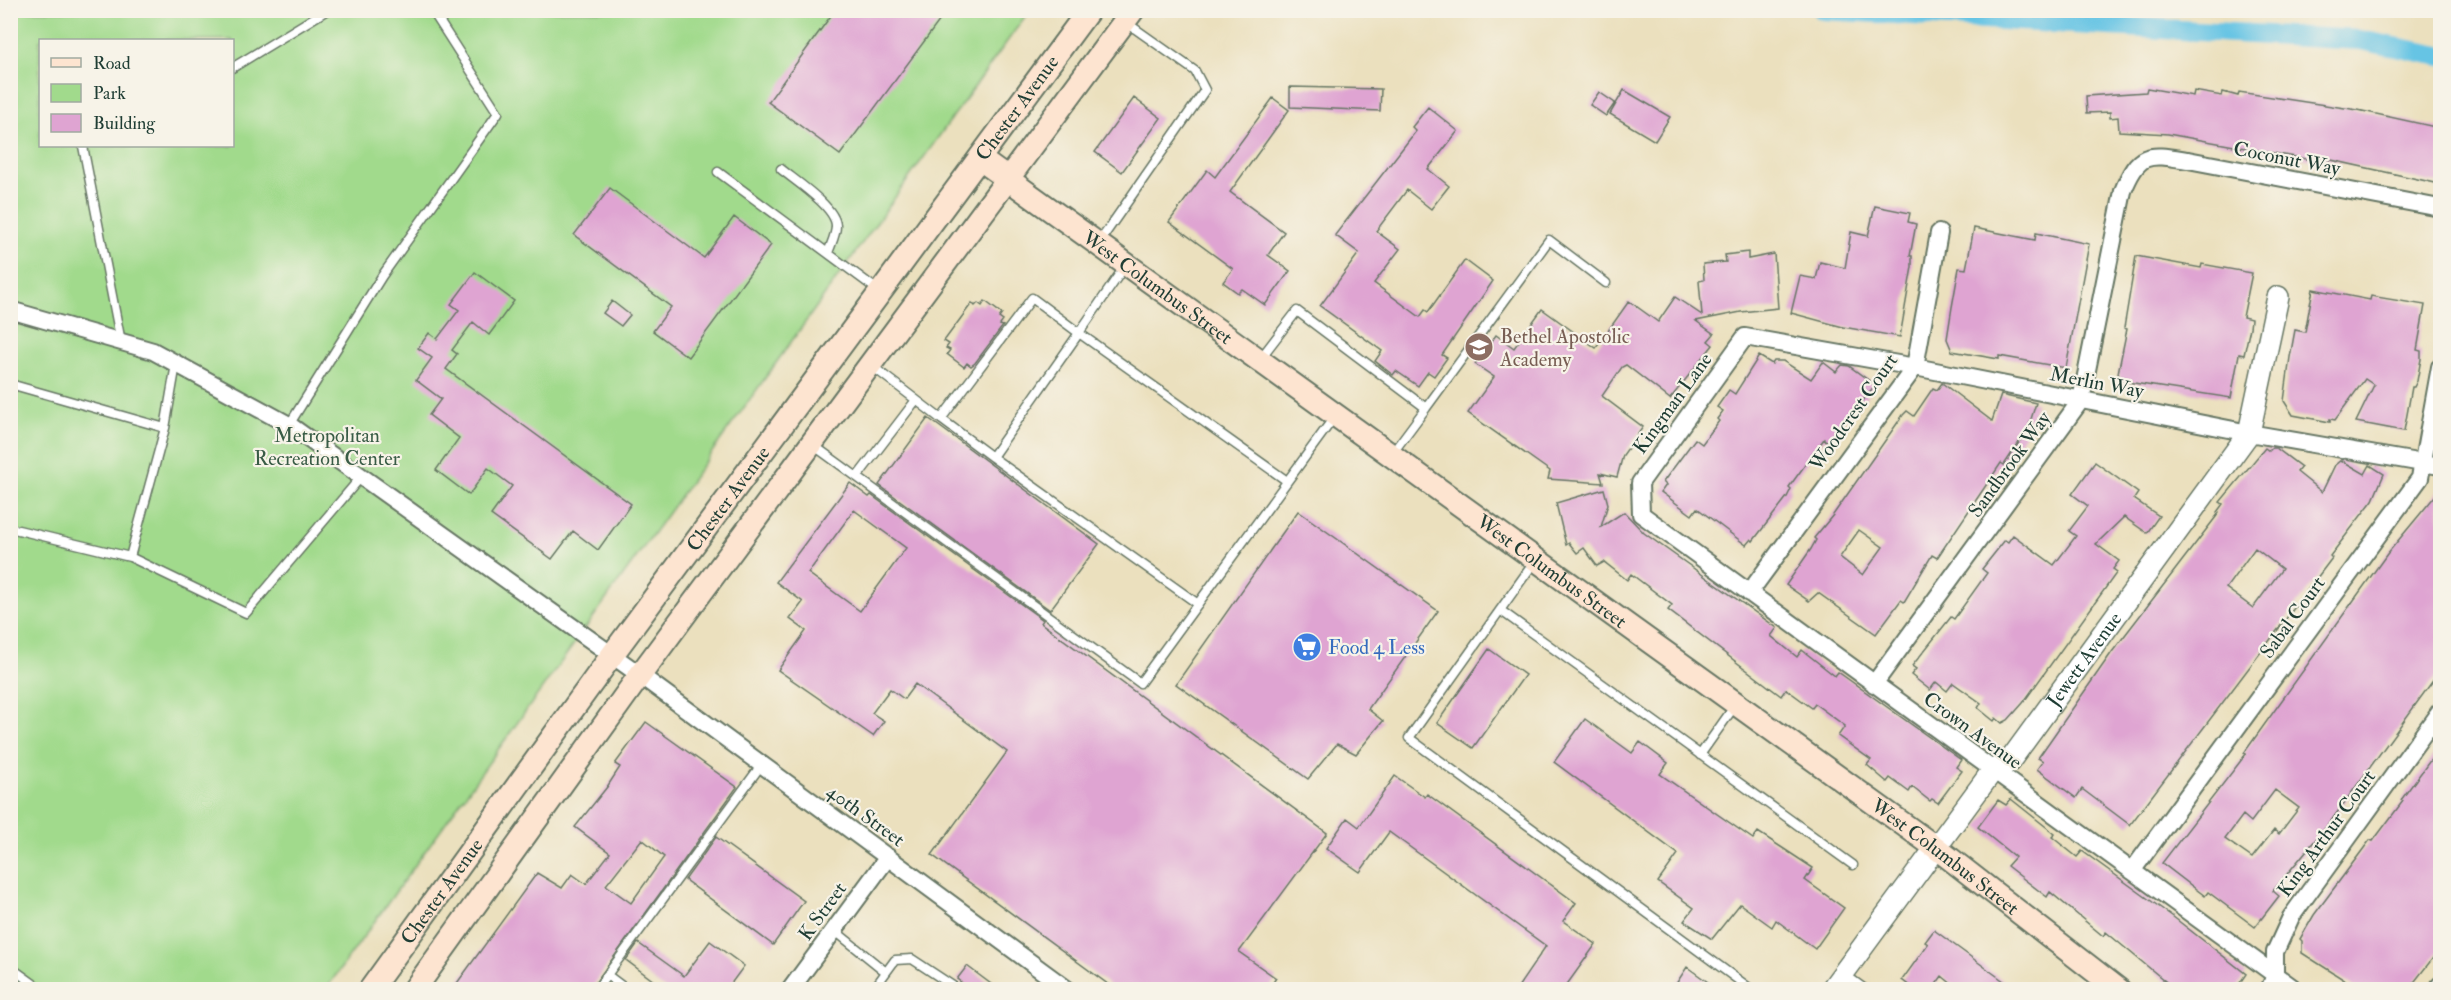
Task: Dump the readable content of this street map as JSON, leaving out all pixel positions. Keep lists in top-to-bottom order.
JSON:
{
  "streets": {
    "main road": ["Chester Avenue", "West Columbus Street"],
    "street": [
      "Coconut Way",
      "Merlin Way",
      "Kingman Lane",
      "Woodcrest Court",
      "Sandbrook Way",
      "Sabal Court",
      "Jewett Avenue",
      "Crown Avenue",
      "40th Street",
      "King Arthur Court",
      "K Street"
    ]
  },
  "crossings": [
    ["Chester Avenue", "West Columbus Street"],
    ["Chester Avenue", "40th Street"],
    ["Coconut Way", "Sandbrook Way"],
    ["West Columbus Street", "Jewett Avenue"],
    ["Merlin Way", "Kingman Lane"],
    ["Merlin Way", "Woodcrest Court"],
    ["Merlin Way", "Sandbrook Way"],
    ["Merlin Way", "Sabal Court"],
    ["Merlin Way", "Jewett Avenue"],
    ["Kingman Lane", "Crown Avenue"],
    ["Woodcrest Court", "Crown Avenue"],
    ["Sandbrook Way", "Crown Avenue"],
    ["Sabal Court", "Crown Avenue"],
    ["Jewett Avenue", "Crown Avenue"],
    ["Crown Avenue", "King Arthur Court"],
    ["40th Street", "K Street"]
  ],
  "parks": ["Metropolitan Recreation Center"],
  "places": {
    "school or university": ["Bethel Apostolic Academy"],
    "supermarket": ["Food 4 Less"]
  },
  "legend": ["Road", "Park", "Building"]
}
